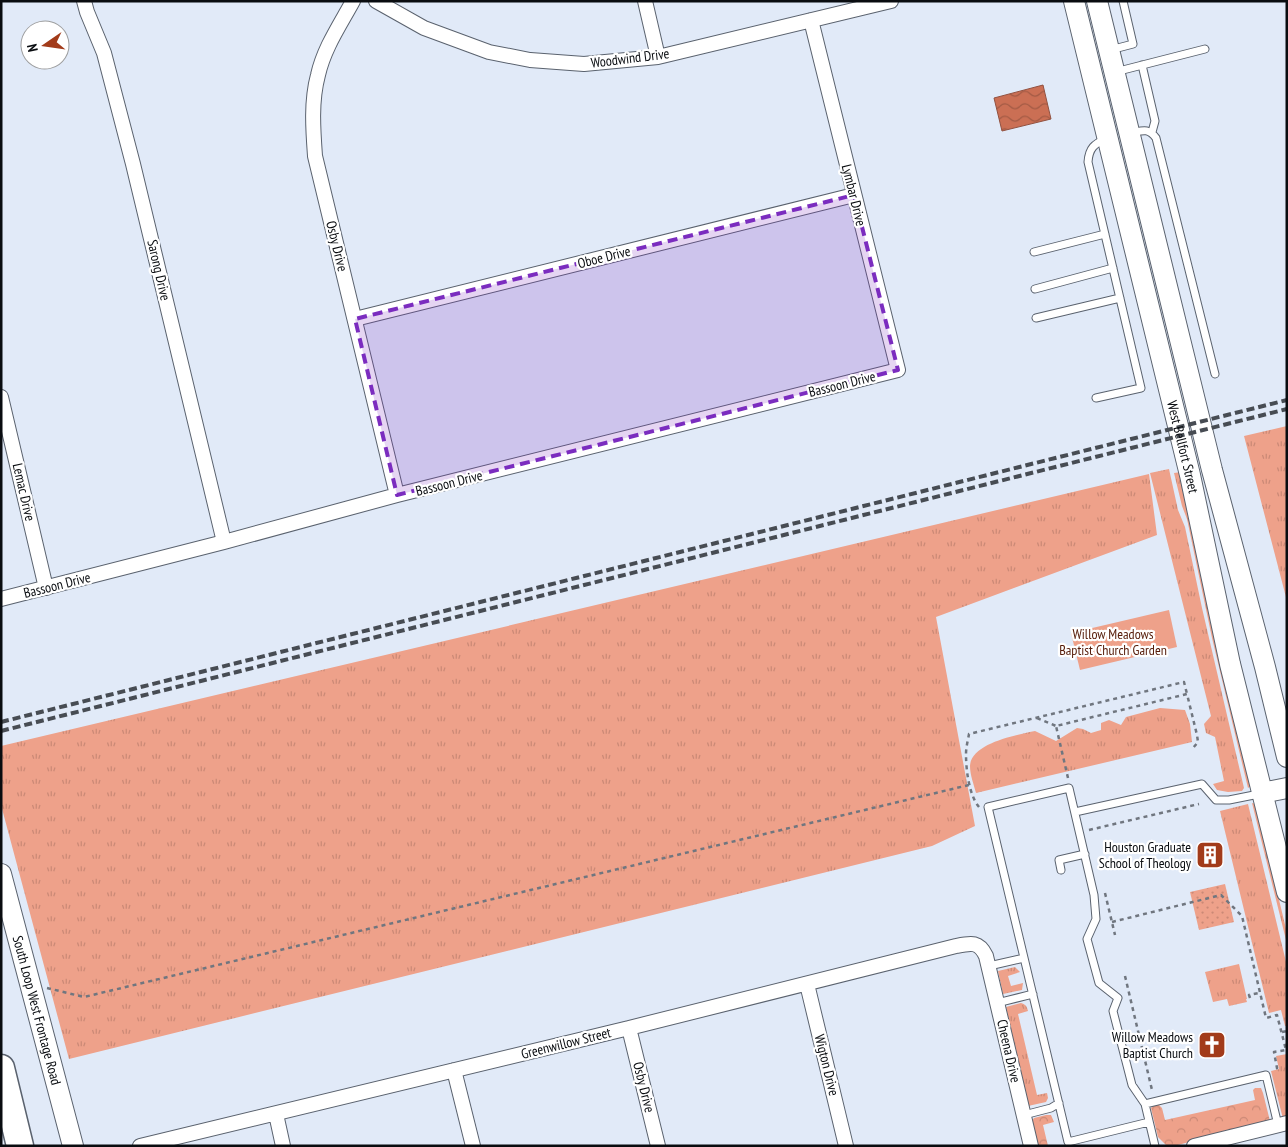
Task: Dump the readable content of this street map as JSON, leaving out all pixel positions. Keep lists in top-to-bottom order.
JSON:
{
  "streets": {
    "main road": ["West Bellfort Street", "South Loop West Frontage Road"],
    "street": [
      "Woodwind Drive",
      "Lymbar Drive",
      "Osby Drive",
      "Oboe Drive",
      "Sarong Drive",
      "Bassoon Drive",
      "Lemac Drive",
      "Greenwillow Street",
      "Cheena Drive",
      "Wigton Drive"
    ]
  },
  "crossings": [
    ["Woodwind Drive", "Lymbar Drive"],
    ["Lymbar Drive", "Oboe Drive"],
    ["Lymbar Drive", "Bassoon Drive"],
    ["Osby Drive", "Oboe Drive"],
    ["Osby Drive", "Bassoon Drive"],
    ["Osby Drive", "Greenwillow Street"],
    ["Sarong Drive", "Bassoon Drive"],
    ["Bassoon Drive", "Lemac Drive"],
    ["Greenwillow Street", "Cheena Drive"],
    ["Greenwillow Street", "Wigton Drive"]
  ],
  "parks": ["Willow Meadows Baptist Church Garden"],
  "places": {
    "building": ["Houston Graduate School of Theology"],
    "church": ["Willow Meadows Baptist Church"]
  },
  "north": "left"
}
